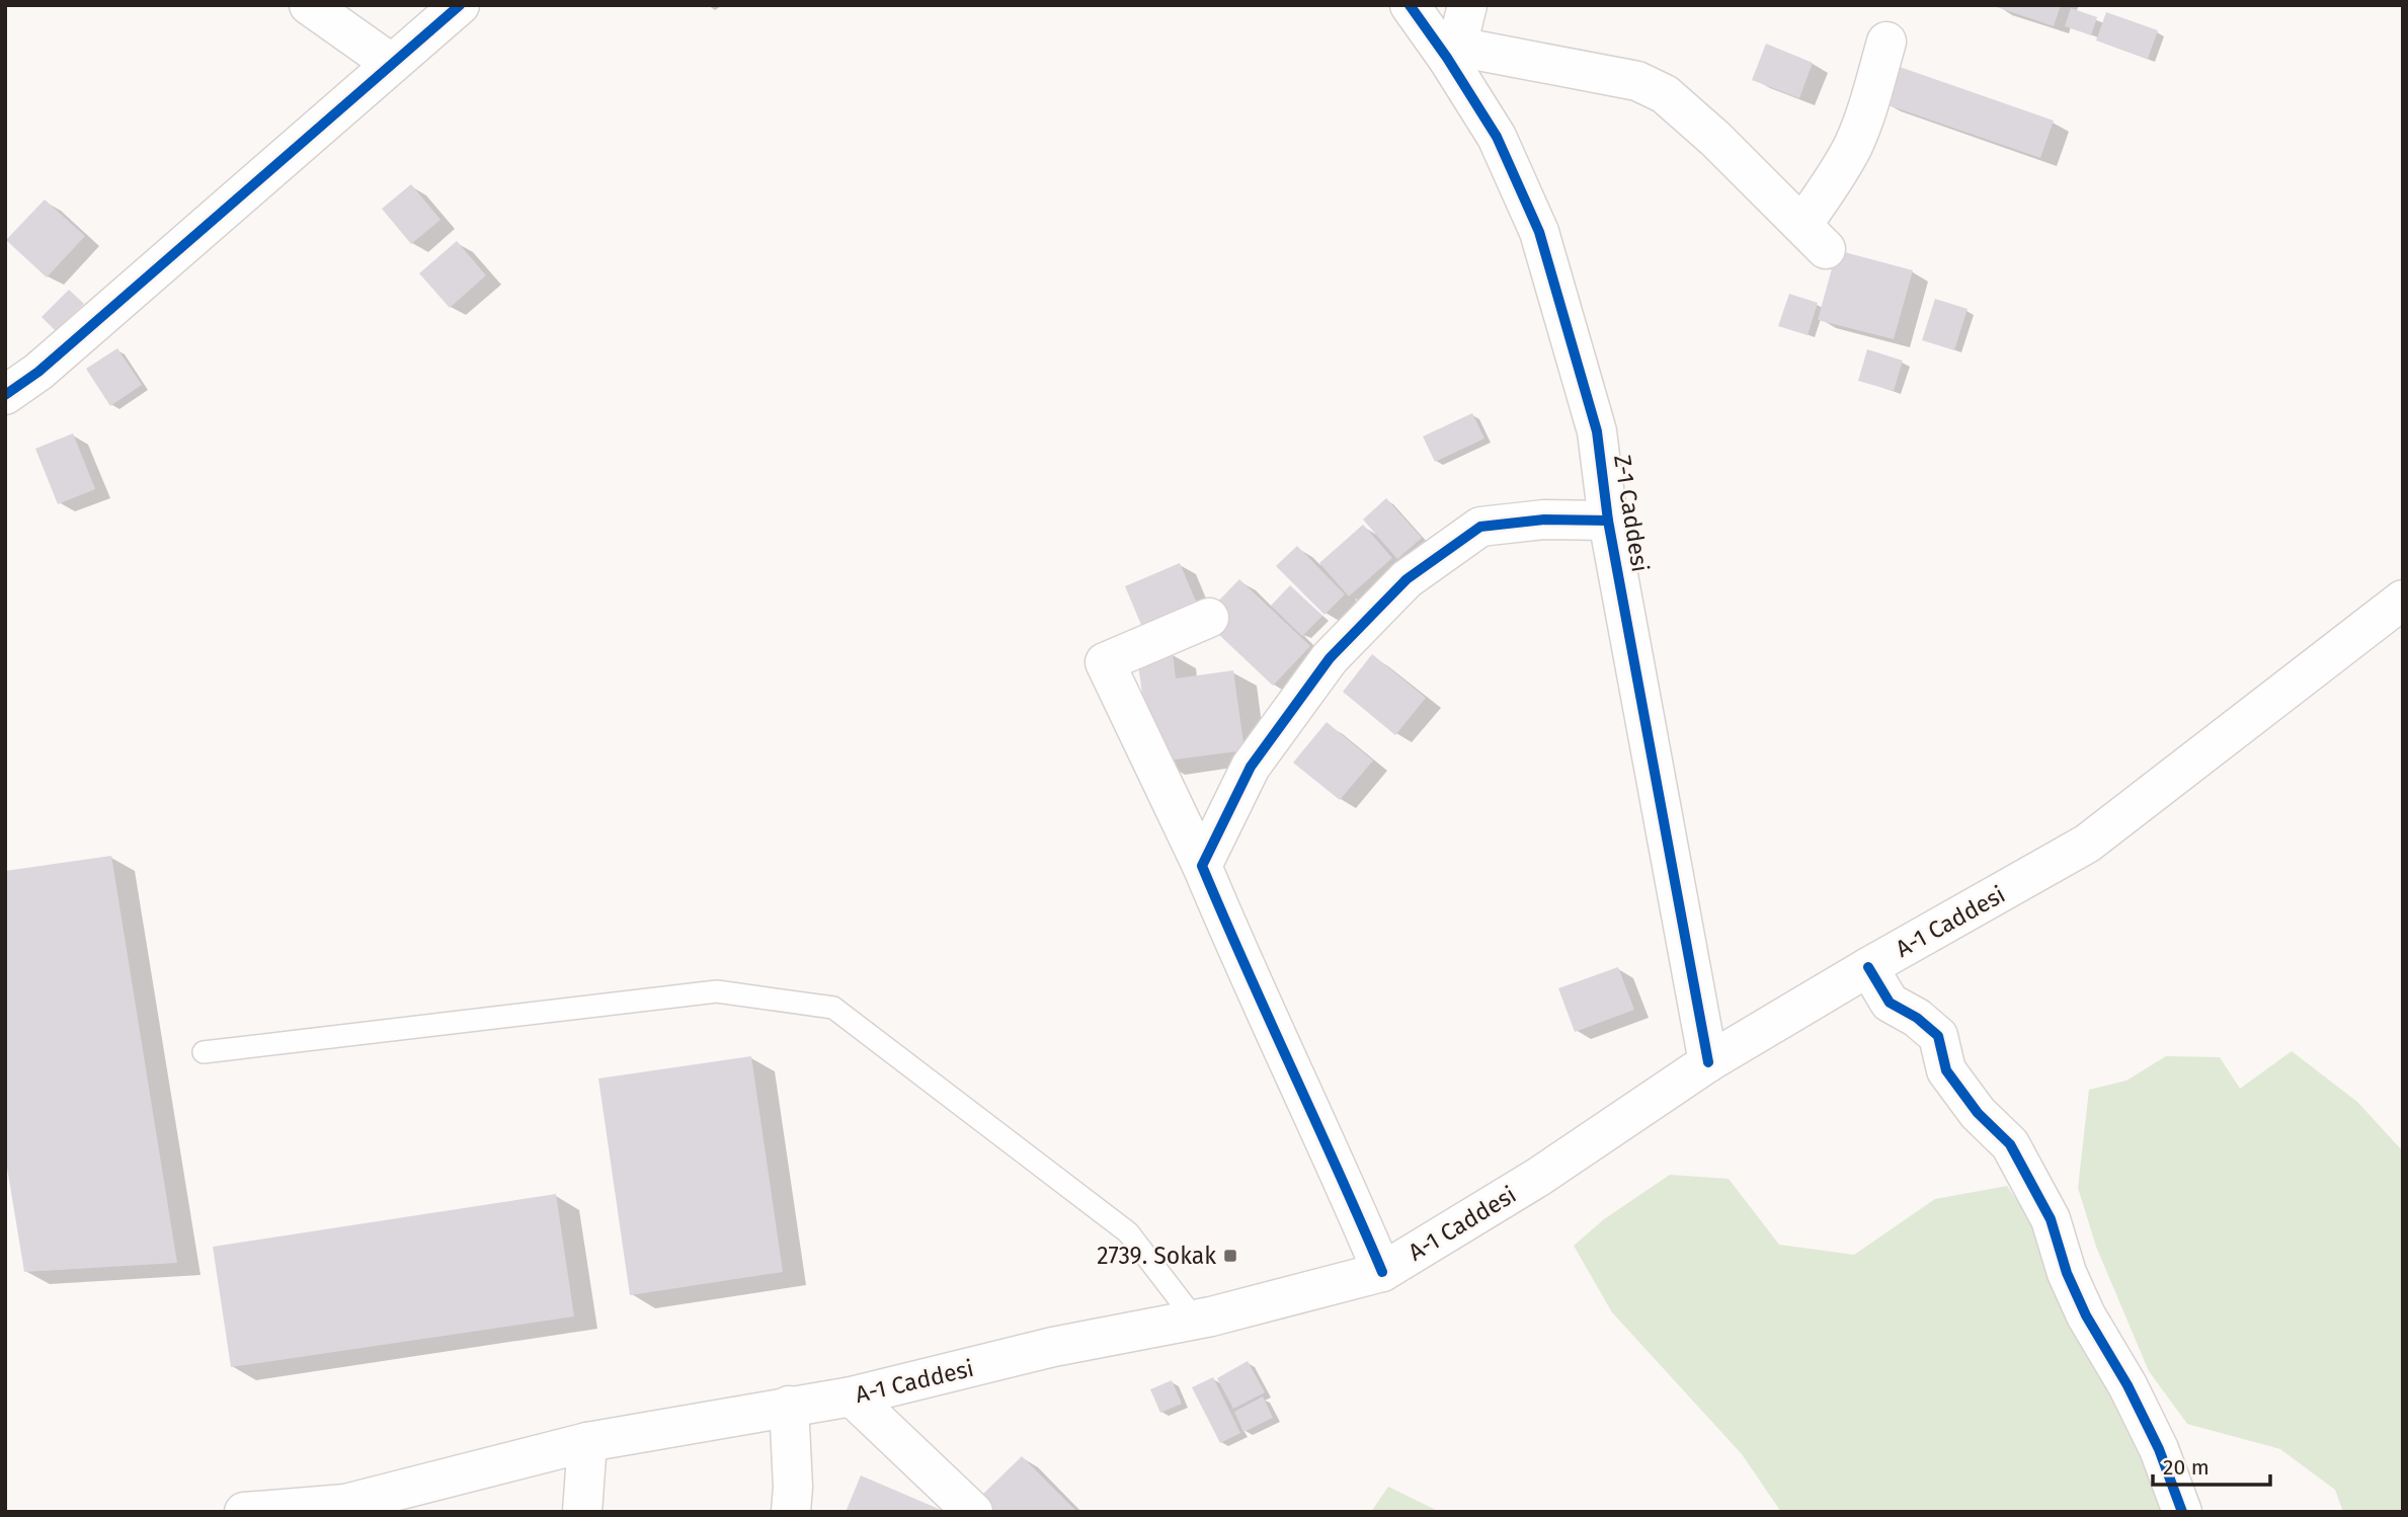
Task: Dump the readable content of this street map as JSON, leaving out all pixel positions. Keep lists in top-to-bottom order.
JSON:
{
  "streets": {
    "street": ["Z-1 Caddesi", "A-1 Caddesi"]
  },
  "crossings": [
    ["Z-1 Caddesi", "A-1 Caddesi"]
  ],
  "places": {
    "transit": ["2739. Sokak"]
  },
  "scale_bar": "20 m"
}
